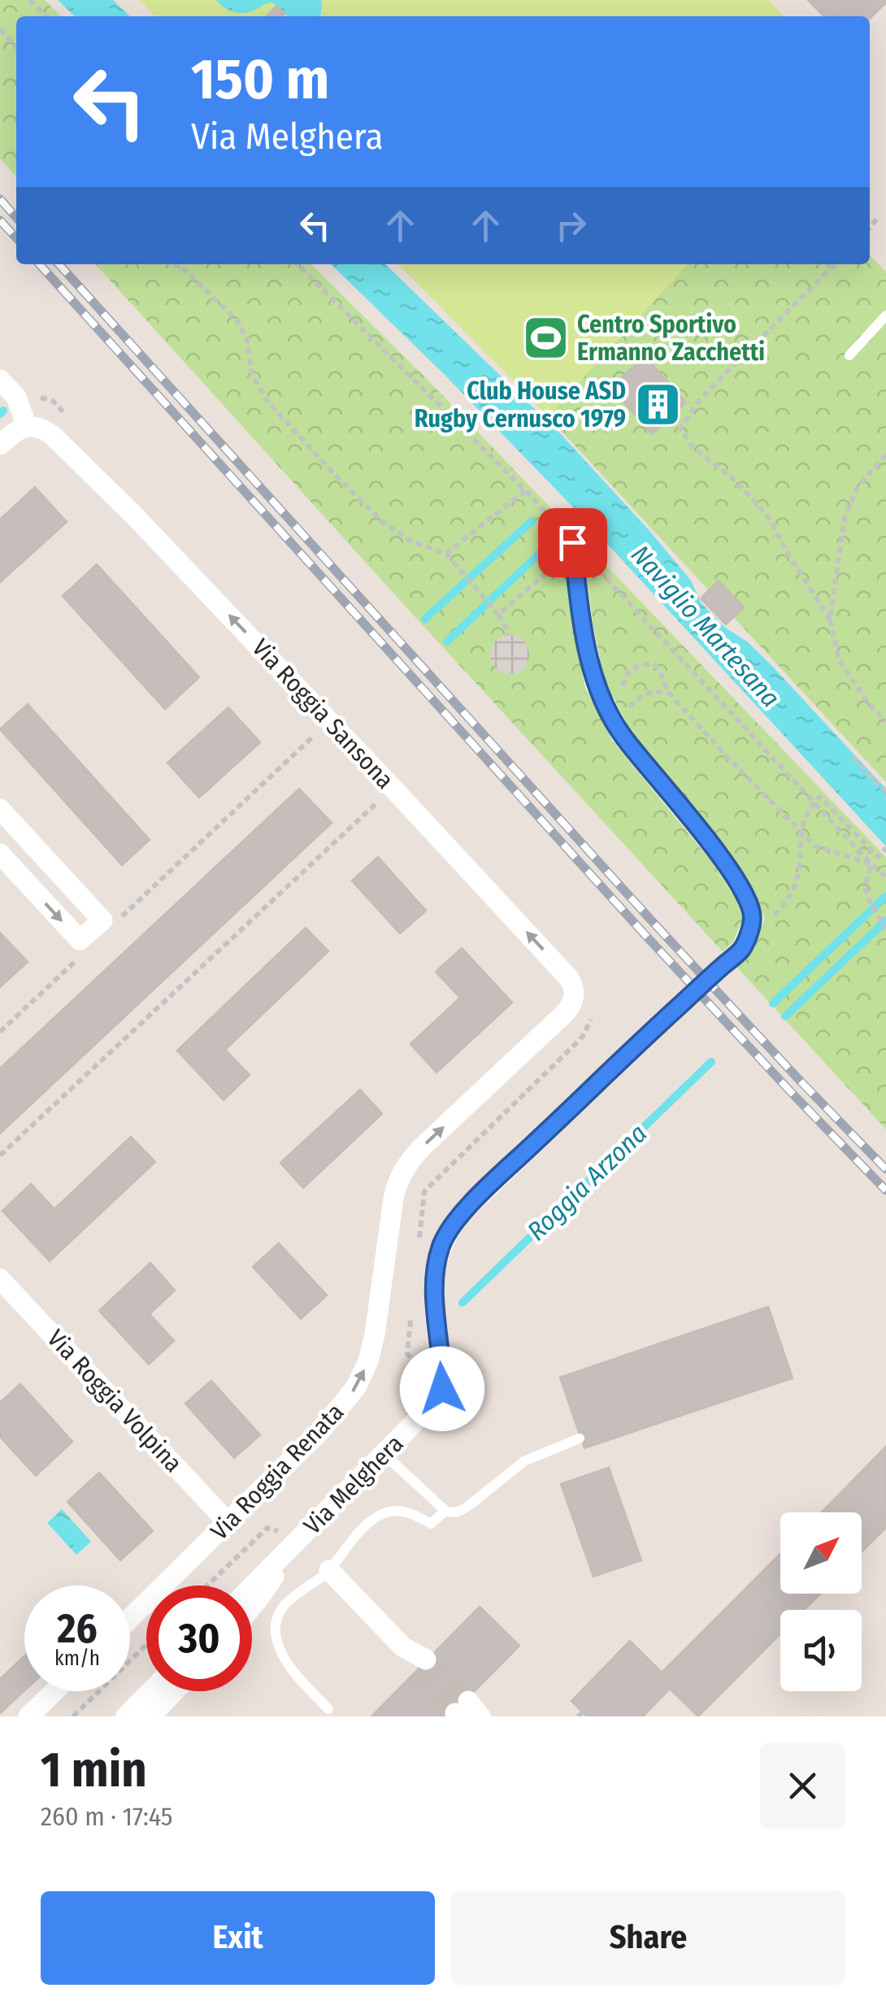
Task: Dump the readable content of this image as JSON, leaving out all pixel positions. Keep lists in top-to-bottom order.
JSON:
{
  "streets": {
    "street": [
      "Via Roggia Sansona",
      "Via Roggia Volpina",
      "Via Roggia Renata",
      "Via Melghera"
    ]
  },
  "crossings": [
    ["Via Roggia Sansona", "Via Roggia Renata"],
    ["Via Roggia Volpina", "Via Roggia Renata"]
  ],
  "one_way": ["Via Roggia Sansona", "Via Roggia Renata"],
  "water": ["Naviglio Martesana", "Roggia Arzona"],
  "places": {
    "sports": ["Centro Sportivo Ermanno Zacchetti"],
    "building": ["Club House ASD Rugby Cernusco 1979"]
  },
  "north": "top right",
  "page": {
    "turn": ["150 m", "Via Melghera"],
    "speed": "26 km/h",
    "limit": "30",
    "heading": ["1 min", "260 m · 17:45"],
    "buttons": ["Exit", "Share"]
  }
}
